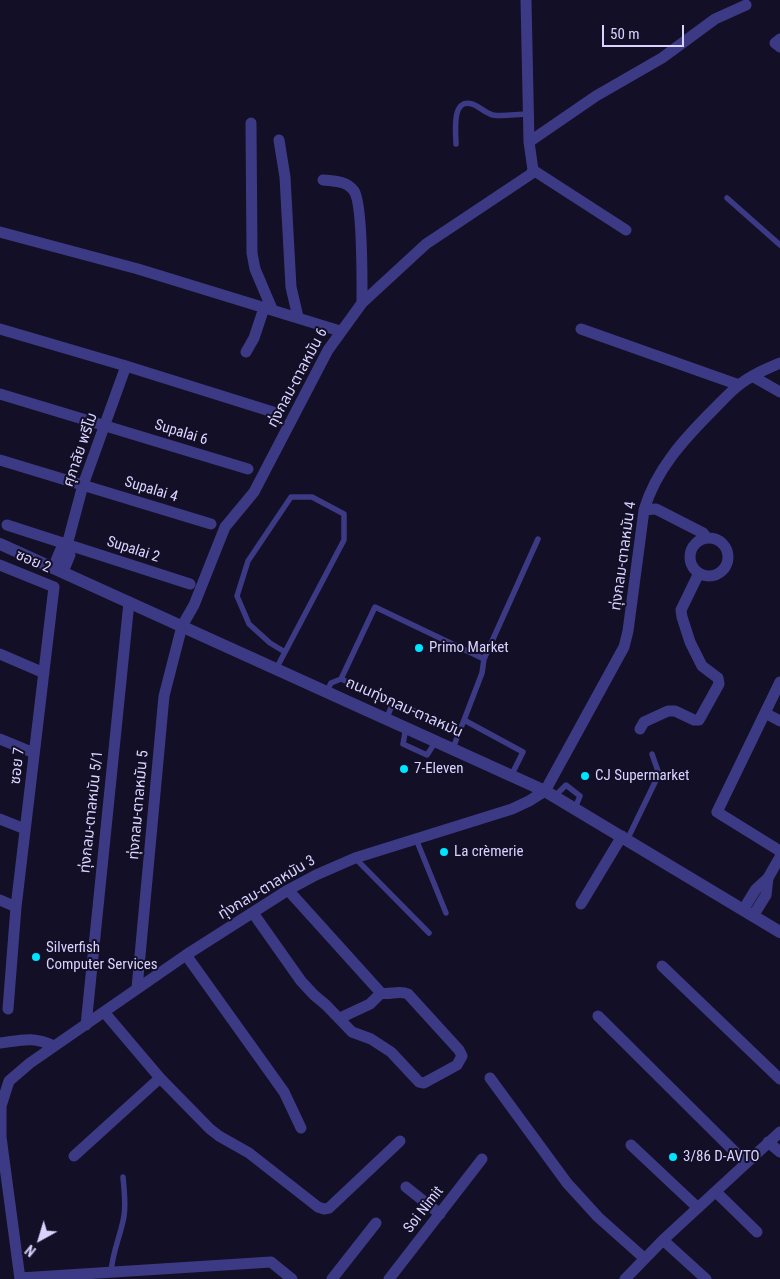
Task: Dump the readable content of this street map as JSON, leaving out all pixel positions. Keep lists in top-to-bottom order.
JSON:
{
  "streets": {
    "street": [
      "ทุ่งกลม-ตาลหมัน 6",
      "Supalai 6",
      "ศุภาลัย พรีโม",
      "Supalai 4",
      "Supalai 2",
      "ทุ่งกลม-ตาลหมัน 4",
      "ซอย 2",
      "ถนนทุ่งกลม-ตาลหมัน",
      "ซอย 7",
      "ทุ่งกลม-ตาลหมัน 5",
      "ทุ่งกลม-ตาลหมัน 5/1",
      "ทุ่งกลม-ตาลหมัน 3",
      "Soi Nimit"
    ]
  },
  "crossings": [
    ["ทุ่งกลม-ตาลหมัน 6", "ถนนทุ่งกลม-ตาลหมัน"],
    ["ทุ่งกลม-ตาลหมัน 6", "ทุ่งกลม-ตาลหมัน 5"],
    ["Supalai 6", "ศุภาลัย พรีโม"],
    ["ศุภาลัย พรีโม", "Supalai 4"],
    ["ศุภาลัย พรีโม", "Supalai 2"],
    ["ศุภาลัย พรีโม", "ถนนทุ่งกลม-ตาลหมัน"],
    ["ทุ่งกลม-ตาลหมัน 4", "ถนนทุ่งกลม-ตาลหมัน"],
    ["ทุ่งกลม-ตาลหมัน 4", "ทุ่งกลม-ตาลหมัน 3"],
    ["ซอย 2", "ซอย 7"],
    ["ถนนทุ่งกลม-ตาลหมัน", "ทุ่งกลม-ตาลหมัน 5"],
    ["ถนนทุ่งกลม-ตาลหมัน", "ทุ่งกลม-ตาลหมัน 5/1"],
    ["ถนนทุ่งกลม-ตาลหมัน", "ทุ่งกลม-ตาลหมัน 3"],
    ["ทุ่งกลม-ตาลหมัน 5", "ทุ่งกลม-ตาลหมัน 3"],
    ["ทุ่งกลม-ตาลหมัน 5/1", "ทุ่งกลม-ตาลหมัน 3"]
  ],
  "places": [
    "Primo Market",
    "7-Eleven",
    "CJ Supermarket",
    "La crèmerie",
    "Silverfish Computer Services",
    "3/86 D-AVTO"
  ],
  "scale_bar": "50 m",
  "north": "bottom left"
}
